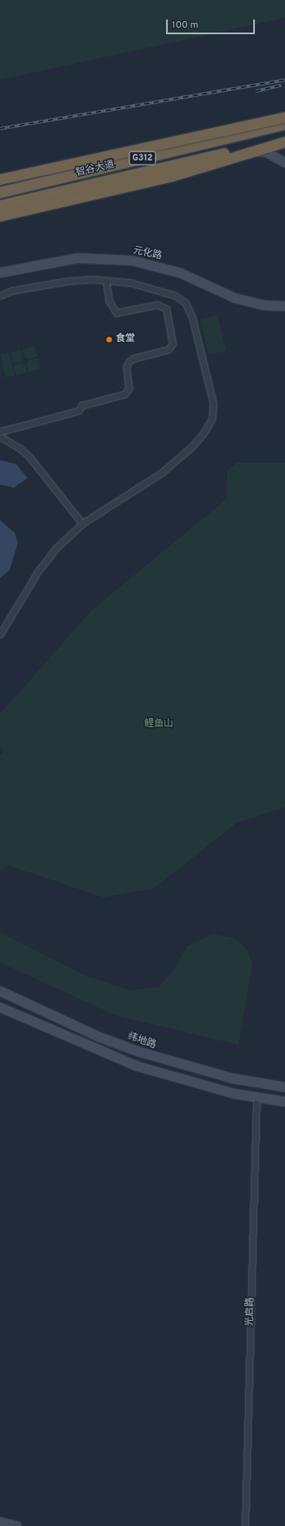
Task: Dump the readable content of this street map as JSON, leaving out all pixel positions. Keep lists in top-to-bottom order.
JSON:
{
  "streets": {
    "highway": ["G312", "智谷大道"],
    "main road": ["元化路", "纬地路"],
    "street": ["光启路"]
  },
  "parks": ["鲤鱼山"],
  "places": ["食堂"],
  "scale_bar": "100 m"
}
